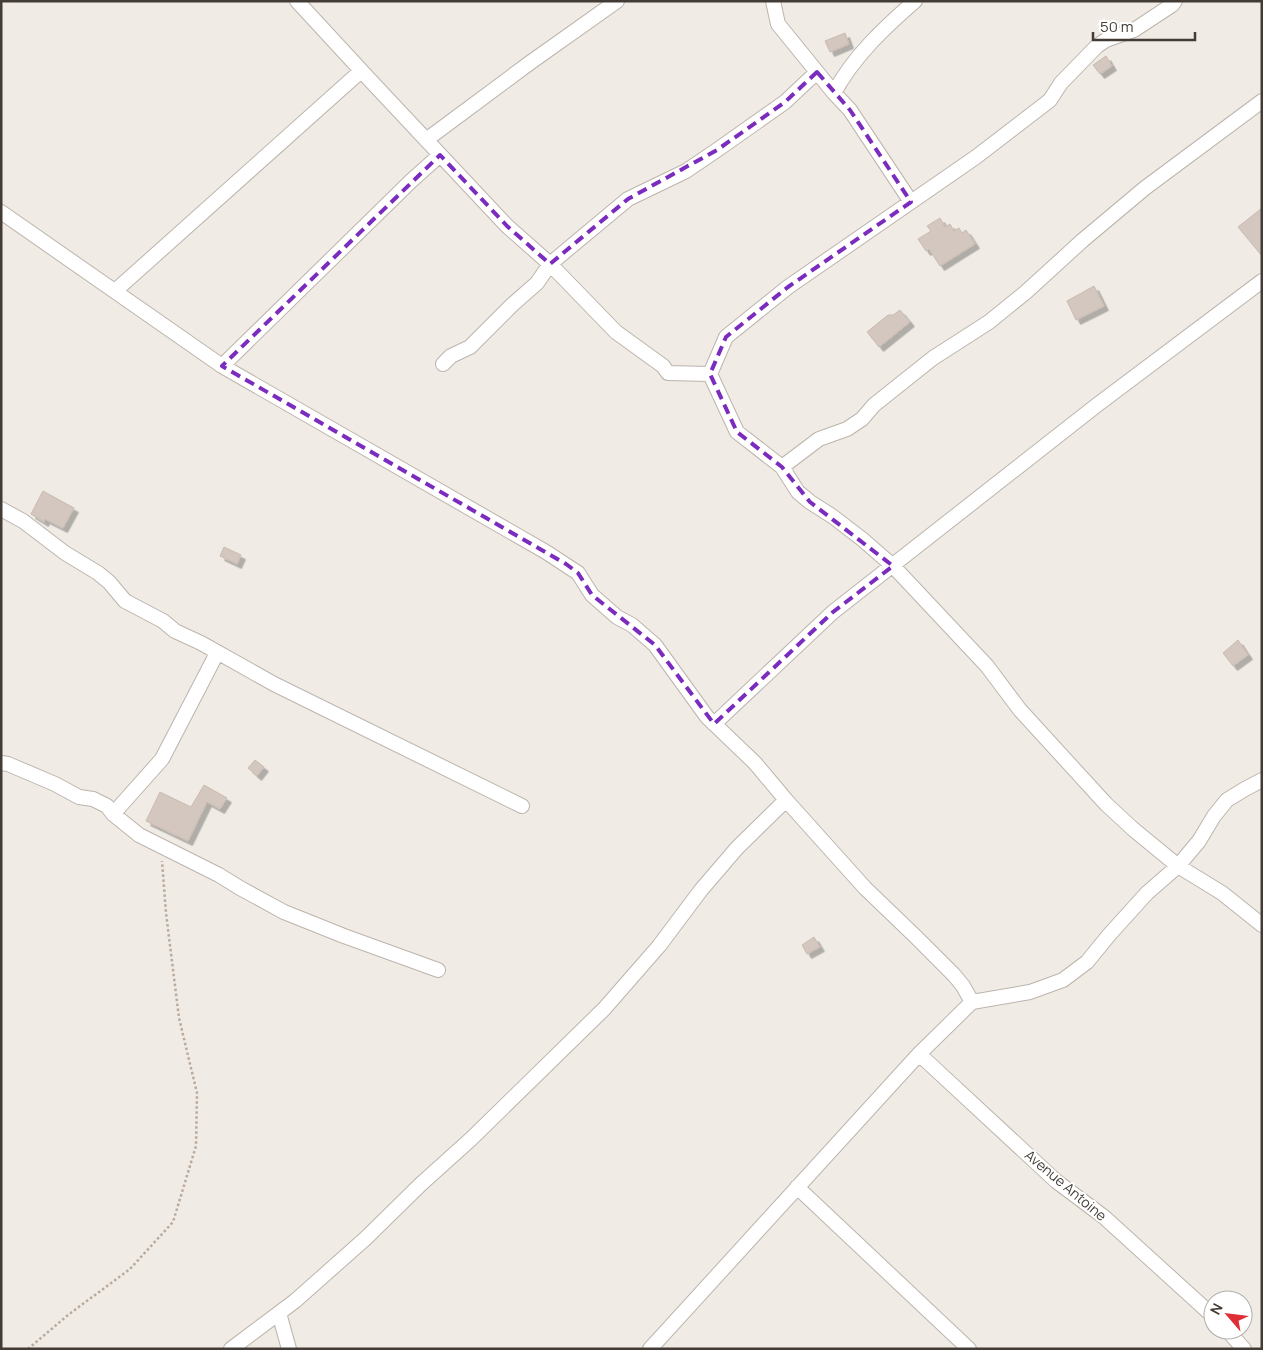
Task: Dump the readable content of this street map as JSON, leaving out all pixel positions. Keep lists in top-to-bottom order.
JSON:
{
  "streets": {
    "street": ["Avenue Antoine"]
  },
  "scale_bar": "50 m",
  "north": "top left"
}
